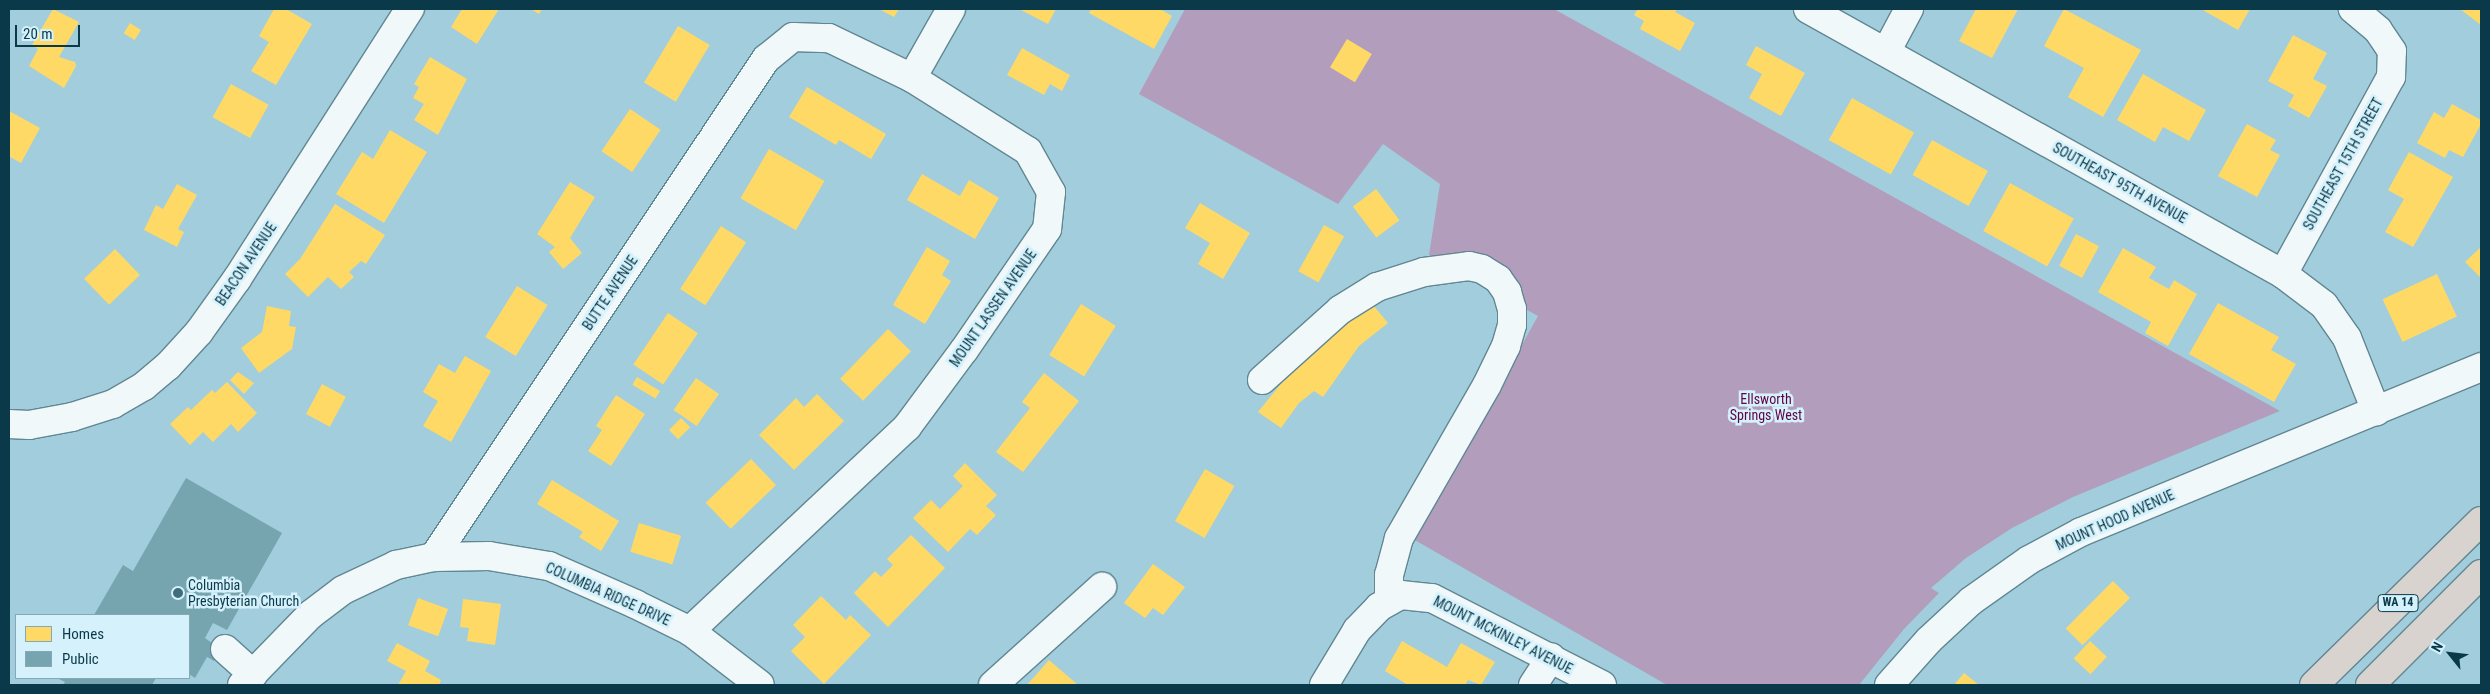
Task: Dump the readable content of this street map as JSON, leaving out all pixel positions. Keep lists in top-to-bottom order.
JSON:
{
  "streets": {
    "highway": ["WA 14"],
    "street": [
      "SOUTHEAST 15TH STREET",
      "SOUTHEAST 95TH AVENUE",
      "BEACON AVENUE",
      "BUTTE AVENUE",
      "MOUNT LASSEN AVENUE",
      "MOUNT HOOD AVENUE",
      "COLUMBIA RIDGE DRIVE",
      "MOUNT MCKINLEY AVENUE"
    ]
  },
  "crossings": [
    ["SOUTHEAST 15TH STREET", "SOUTHEAST 95TH AVENUE"],
    ["SOUTHEAST 95TH AVENUE", "MOUNT HOOD AVENUE"],
    ["BUTTE AVENUE", "MOUNT LASSEN AVENUE"],
    ["BUTTE AVENUE", "COLUMBIA RIDGE DRIVE"],
    ["MOUNT LASSEN AVENUE", "COLUMBIA RIDGE DRIVE"]
  ],
  "parks": ["Ellsworth Springs West"],
  "places": ["Columbia Presbyterian Church"],
  "legend": ["Homes", "Public"],
  "scale_bar": "20 m",
  "north": "top left"
}
